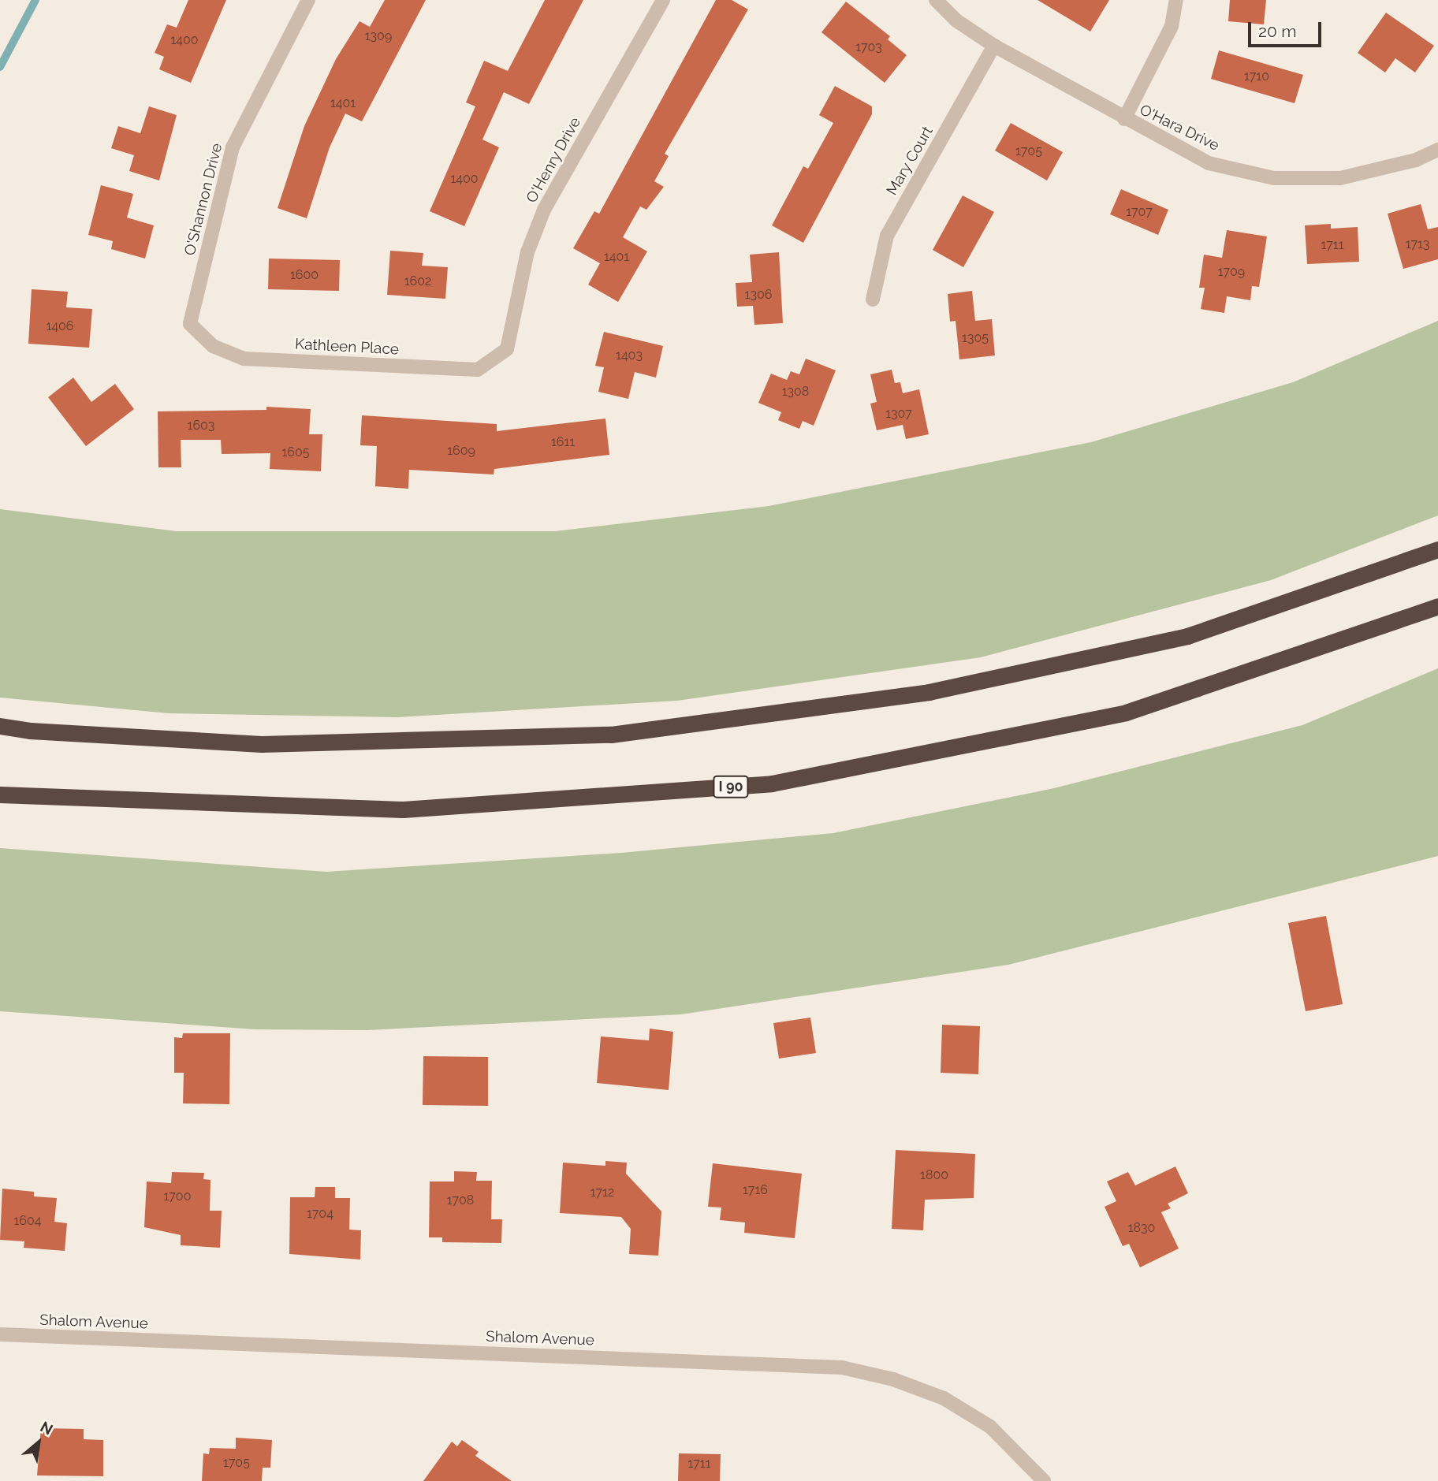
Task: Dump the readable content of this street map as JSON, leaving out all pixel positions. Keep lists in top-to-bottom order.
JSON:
{
  "streets": {
    "highway": ["I 90"],
    "street": [
      "O'Hara Drive",
      "O'Henry Drive",
      "Mary Court",
      "O'Shannon Drive",
      "Kathleen Place",
      "Shalom Avenue"
    ]
  },
  "crossings": [
    ["O'Hara Drive", "Mary Court"],
    ["O'Henry Drive", "Kathleen Place"],
    ["O'Shannon Drive", "Kathleen Place"]
  ],
  "house_numbers": [
    "1309",
    "1400",
    "1703",
    "1710",
    "1401",
    "1705",
    "1400",
    "1707",
    "1713",
    "1711",
    "1401",
    "1709",
    "1600",
    "1602",
    "1306",
    "1406",
    "1305",
    "1403",
    "1308",
    "1307",
    "1603",
    "1611",
    "1609",
    "1605",
    "1800",
    "1716",
    "1712",
    "1700",
    "1708",
    "1704",
    "1604",
    "1830",
    "1705",
    "1711"
  ],
  "scale_bar": "20 m",
  "north": "top right"
}
